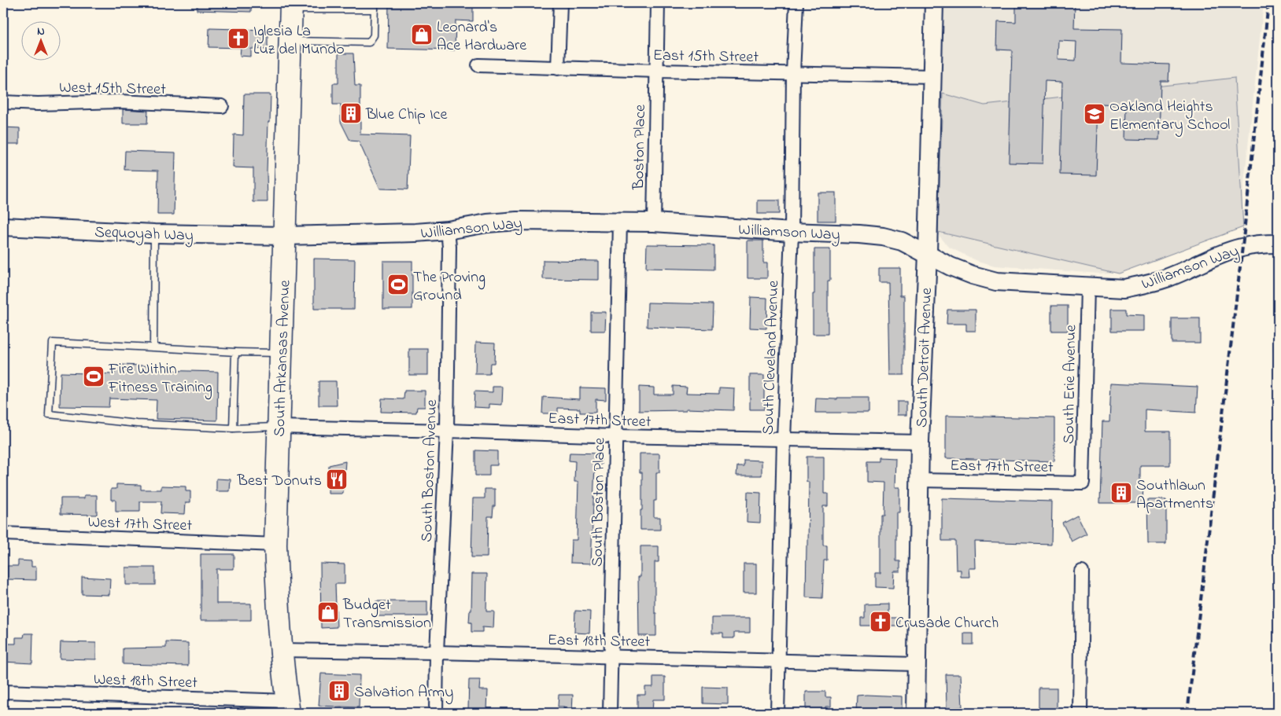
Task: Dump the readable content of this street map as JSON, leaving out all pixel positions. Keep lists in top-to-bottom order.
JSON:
{
  "streets": {
    "highway": ["South Arkansas Avenue"],
    "street": [
      "East 15th Street",
      "West 15th Street",
      "Boston Place",
      "Williamson Way",
      "Sequoyah Way",
      "South Cleveland Avenue",
      "South Detroit Avenue",
      "South Erie Avenue",
      "East 17th Street",
      "South Boston Avenue",
      "South Boston Place",
      "West 17th Street",
      "East 18th Street",
      "West 18th Street"
    ]
  },
  "crossings": [
    ["East 15th Street", "Boston Place"],
    ["East 15th Street", "South Cleveland Avenue"],
    ["East 15th Street", "South Detroit Avenue"],
    ["Boston Place", "Williamson Way"],
    ["Williamson Way", "Sequoyah Way"],
    ["Williamson Way", "South Cleveland Avenue"],
    ["Williamson Way", "South Detroit Avenue"],
    ["Williamson Way", "South Arkansas Avenue"],
    ["Williamson Way", "South Erie Avenue"],
    ["Williamson Way", "South Boston Avenue"],
    ["Williamson Way", "South Boston Place"],
    ["Sequoyah Way", "South Arkansas Avenue"],
    ["South Cleveland Avenue", "East 17th Street"],
    ["South Cleveland Avenue", "East 18th Street"],
    ["South Detroit Avenue", "East 17th Street"],
    ["South Detroit Avenue", "East 18th Street"],
    ["South Arkansas Avenue", "East 17th Street"],
    ["South Arkansas Avenue", "West 17th Street"],
    ["South Arkansas Avenue", "East 18th Street"],
    ["South Arkansas Avenue", "West 18th Street"],
    ["South Erie Avenue", "East 17th Street"],
    ["East 17th Street", "South Boston Avenue"],
    ["East 17th Street", "South Boston Place"],
    ["South Boston Avenue", "East 18th Street"],
    ["South Boston Place", "East 18th Street"]
  ],
  "places": {
    "shop": ["Leonard's Ace Hardware", "Budget Transmission"],
    "church": ["Iglesia La Luz del Mundo", "Crusade Church"],
    "building": ["Blue Chip Ice", "Southlawn Apartments", "Salvation Army"],
    "school or university": ["Oakland Heights Elementary School"],
    "sports": ["The Proving Ground", "Fire Within Fitness Training"],
    "restaurant": ["Best Donuts"]
  },
  "north": "top"
}
